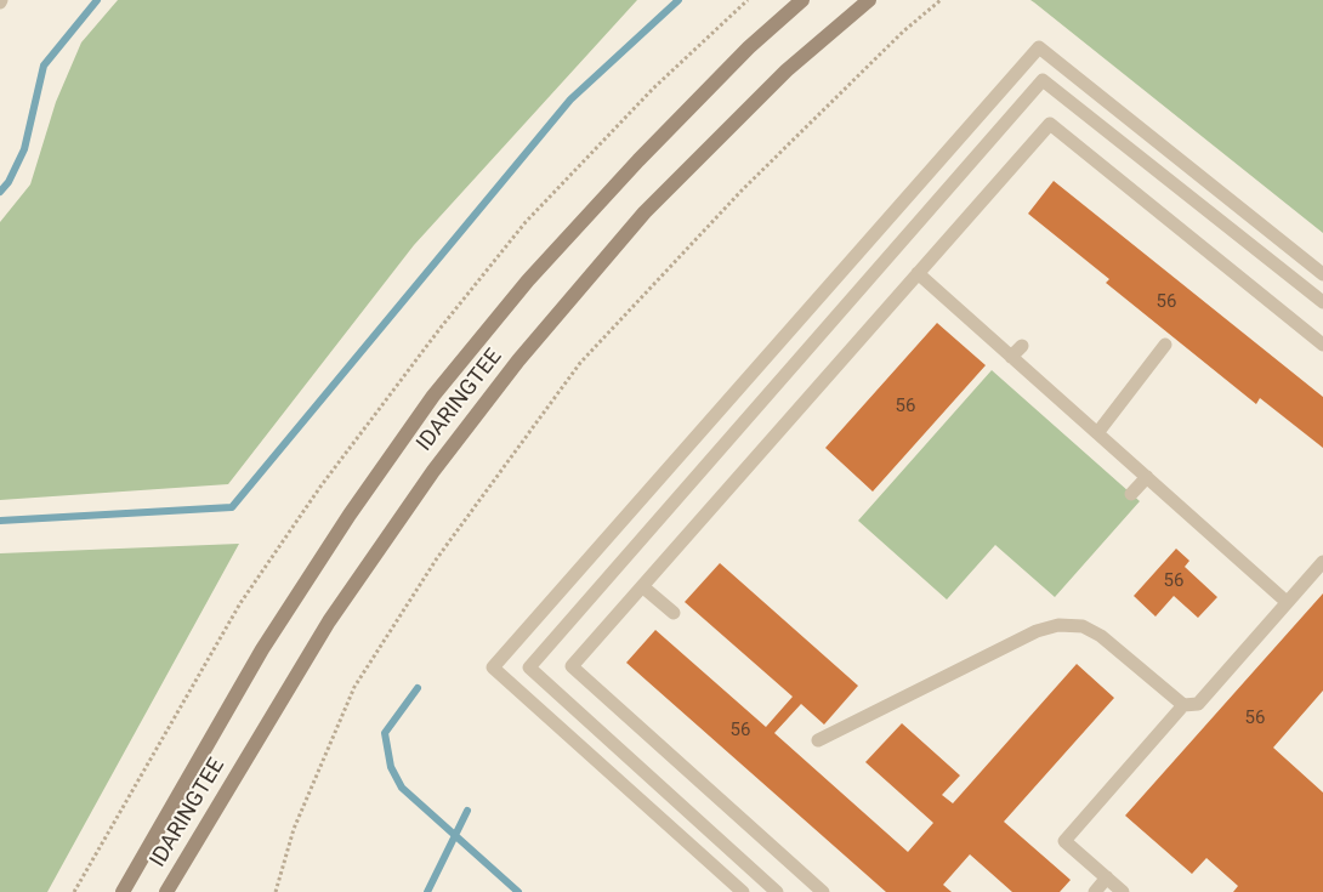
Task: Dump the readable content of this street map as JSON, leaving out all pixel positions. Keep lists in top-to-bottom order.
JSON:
{
  "streets": {
    "main road": ["IDARINGTEE"]
  },
  "house_numbers": [
    "56",
    "56",
    "56",
    "56",
    "56"
  ]
}
